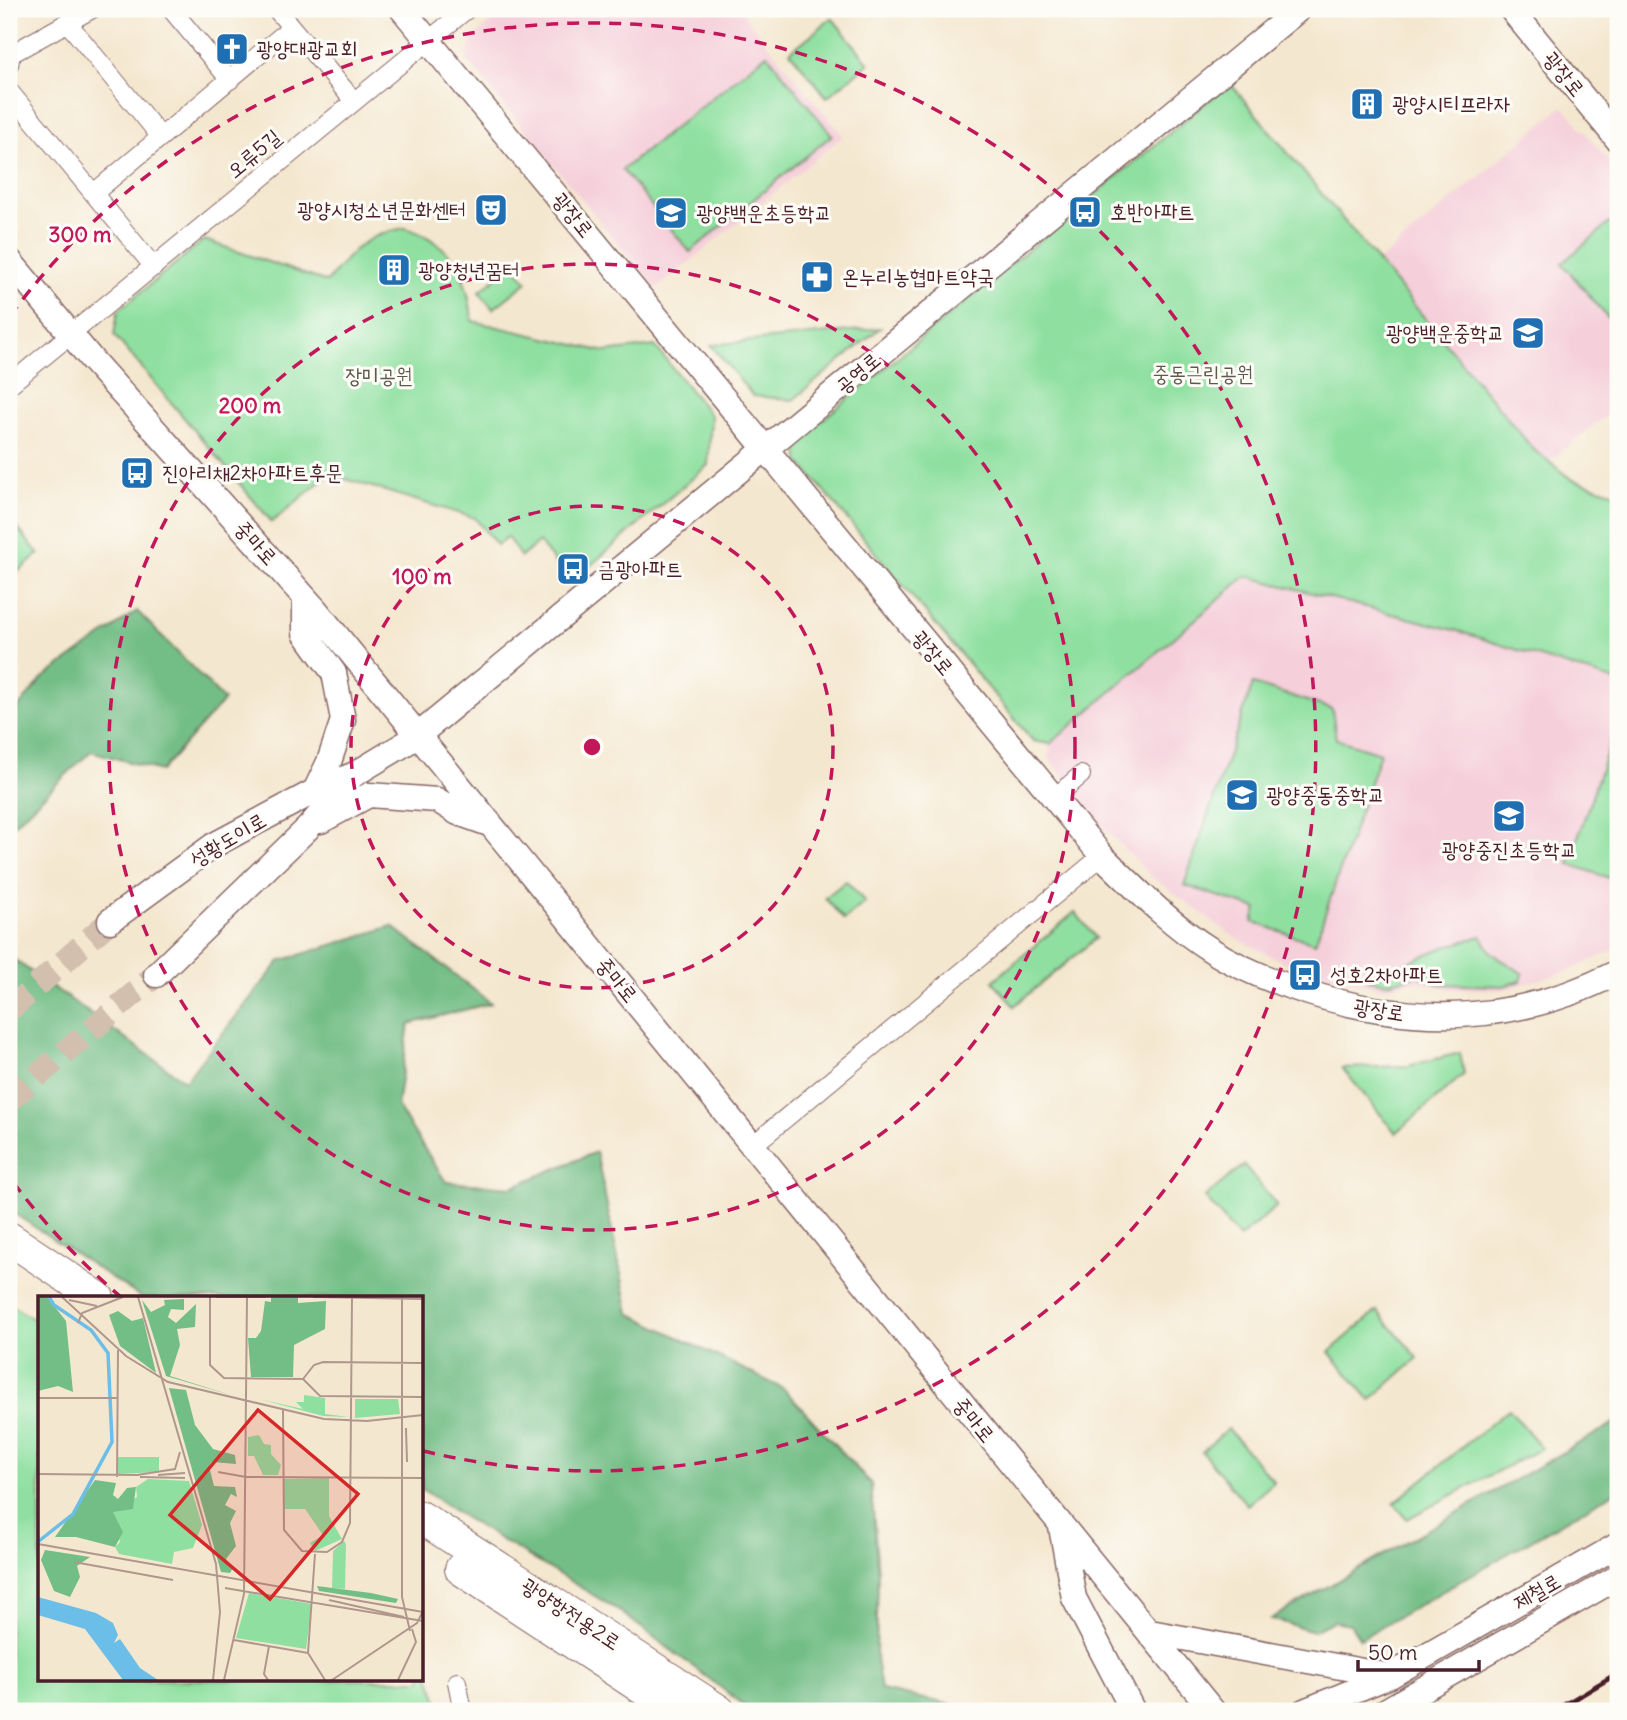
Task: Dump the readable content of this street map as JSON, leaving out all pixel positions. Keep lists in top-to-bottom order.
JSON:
{
  "streets": {
    "highway": ["광양항전용2로"],
    "street": [
      "광장로",
      "오류5길",
      "공영로",
      "중마로",
      "성황도이로",
      "제철로"
    ]
  },
  "crossings": [
    ["광장로", "오류5길"],
    ["광장로", "공영로"],
    ["오류5길", "중마로"],
    ["공영로", "중마로"],
    ["공영로", "성황도이로"],
    ["중마로", "성황도이로"]
  ],
  "parks": ["중동근린공원", "장미공원"],
  "places": {
    "church": ["광양대광교회"],
    "building": ["광양시티프라자", "광양청년꿈터"],
    "theatre": ["광양시청소년문화센터"],
    "bus stop": [
      "호반아파트",
      "진아리채2차아파트후문",
      "금광아파트",
      "성호2차아파트"
    ],
    "school or university": [
      "광양백운초등학교",
      "광양백운중학교",
      "광양중동중학교",
      "광양중진초등학교"
    ],
    "pharmacy": ["온누리농협마트약국"]
  },
  "scale_bar": "50 m",
  "rings": ["300 m", "200 m", "100 m"]
}
